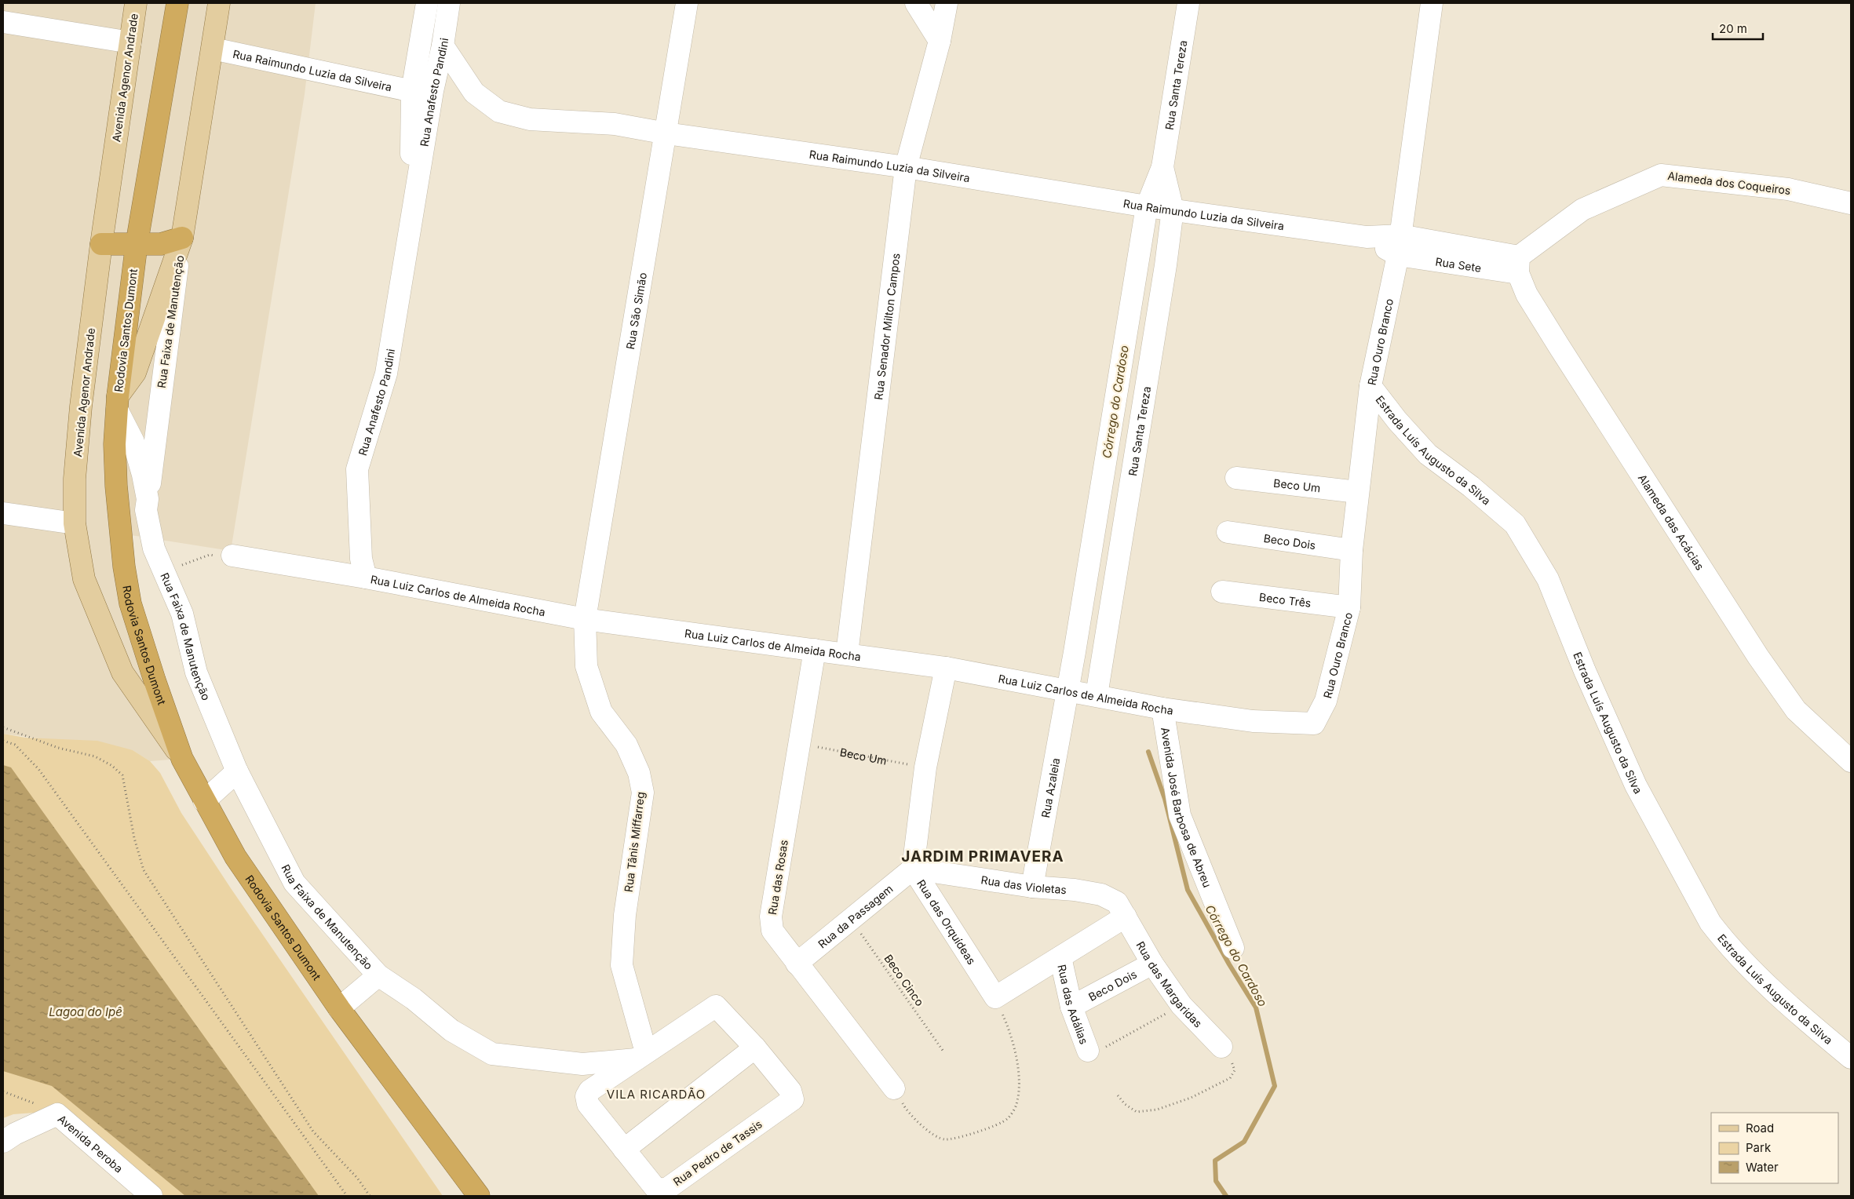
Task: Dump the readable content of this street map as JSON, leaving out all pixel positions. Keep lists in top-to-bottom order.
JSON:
{
  "streets": {
    "highway": ["Rodovia Santos Dumont"],
    "main road": ["Avenida Agenor Andrade"],
    "street": [
      "Rua Raimundo Luzia da Silveira",
      "Rua Santa Tereza",
      "Rua Anafesto Pandini",
      "Alameda dos Coqueiros",
      "Rua Sete",
      "Rua São Simão",
      "Rua Faixa de Manutenção",
      "Rua Senador Milton Campos",
      "Rua Ouro Branco",
      "Estrada Luís Augusto da Silva",
      "Beco Um",
      "Alameda das Acácias",
      "Beco Dois",
      "Rua Luiz Carlos de Almeida Rocha",
      "Beco Três",
      "Rua Azaleia",
      "Avenida José Barbosa de Abreu",
      "Rua Tânis Miffarreg",
      "Rua das Rosas",
      "Rua das Violetas",
      "Rua da Passagem",
      "Rua das Orquídeas",
      "Rua das Margaridas",
      "Rua das Adálias",
      "Avenida Peroba",
      "Rua Pedro de Tassis"
    ],
    "path": ["Beco Cinco"]
  },
  "crossings": [
    ["Rua Raimundo Luzia da Silveira", "Rua Santa Tereza"],
    ["Rua Raimundo Luzia da Silveira", "Rua Anafesto Pandini"],
    ["Rua Raimundo Luzia da Silveira", "Rua Sete"],
    ["Rua Raimundo Luzia da Silveira", "Rua São Simão"],
    ["Rua Raimundo Luzia da Silveira", "Rua Senador Milton Campos"],
    ["Rua Raimundo Luzia da Silveira", "Rua Ouro Branco"],
    ["Avenida Agenor Andrade", "Rodovia Santos Dumont"],
    ["Rua Santa Tereza", "Rua Luiz Carlos de Almeida Rocha"],
    ["Rua Santa Tereza", "Rua Azaleia"],
    ["Rua Anafesto Pandini", "Rua Luiz Carlos de Almeida Rocha"],
    ["Alameda dos Coqueiros", "Rua Sete"],
    ["Alameda dos Coqueiros", "Alameda das Acácias"],
    ["Rua Sete", "Rua Ouro Branco"],
    ["Rua Sete", "Alameda das Acácias"],
    ["Rua São Simão", "Rua Luiz Carlos de Almeida Rocha"],
    ["Rua São Simão", "Rua Tânis Miffarreg"],
    ["Rua Faixa de Manutenção", "Rodovia Santos Dumont"],
    ["Rua Faixa de Manutenção", "Rua Tânis Miffarreg"],
    ["Rua Faixa de Manutenção", "Rua Pedro de Tassis"],
    ["Rua Senador Milton Campos", "Rua Luiz Carlos de Almeida Rocha"],
    ["Rua Ouro Branco", "Estrada Luís Augusto da Silva"],
    ["Rua Ouro Branco", "Beco Um"],
    ["Rua Ouro Branco", "Beco Dois"],
    ["Rua Ouro Branco", "Rua Luiz Carlos de Almeida Rocha"],
    ["Rua Ouro Branco", "Beco Três"],
    ["Beco Um", "Rua das Rosas"],
    ["Beco Um", "Rua das Orquídeas"],
    ["Beco Dois", "Rua das Margaridas"],
    ["Beco Dois", "Rua das Adálias"],
    ["Rua Luiz Carlos de Almeida Rocha", "Rua Azaleia"],
    ["Rua Luiz Carlos de Almeida Rocha", "Avenida José Barbosa de Abreu"],
    ["Rua Luiz Carlos de Almeida Rocha", "Rua Tânis Miffarreg"],
    ["Rua Luiz Carlos de Almeida Rocha", "Rua das Rosas"],
    ["Rua Luiz Carlos de Almeida Rocha", "Rua das Orquídeas"],
    ["Rua Azaleia", "Rua das Violetas"],
    ["Rua Tânis Miffarreg", "Rua Pedro de Tassis"],
    ["Rua das Rosas", "Rua da Passagem"],
    ["Rua das Violetas", "Rua da Passagem"],
    ["Rua das Violetas", "Rua das Orquídeas"],
    ["Rua das Violetas", "Rua das Margaridas"],
    ["Rua da Passagem", "Rua das Orquídeas"],
    ["Rua da Passagem", "Beco Cinco"]
  ],
  "districts": ["JARDIM PRIMAVERA", "VILA RICARDÃO"],
  "water": ["Córrego do Cardoso", "Lagoa do Ipê"],
  "legend": ["Road", "Park", "Water"],
  "scale_bar": "20 m"
}
